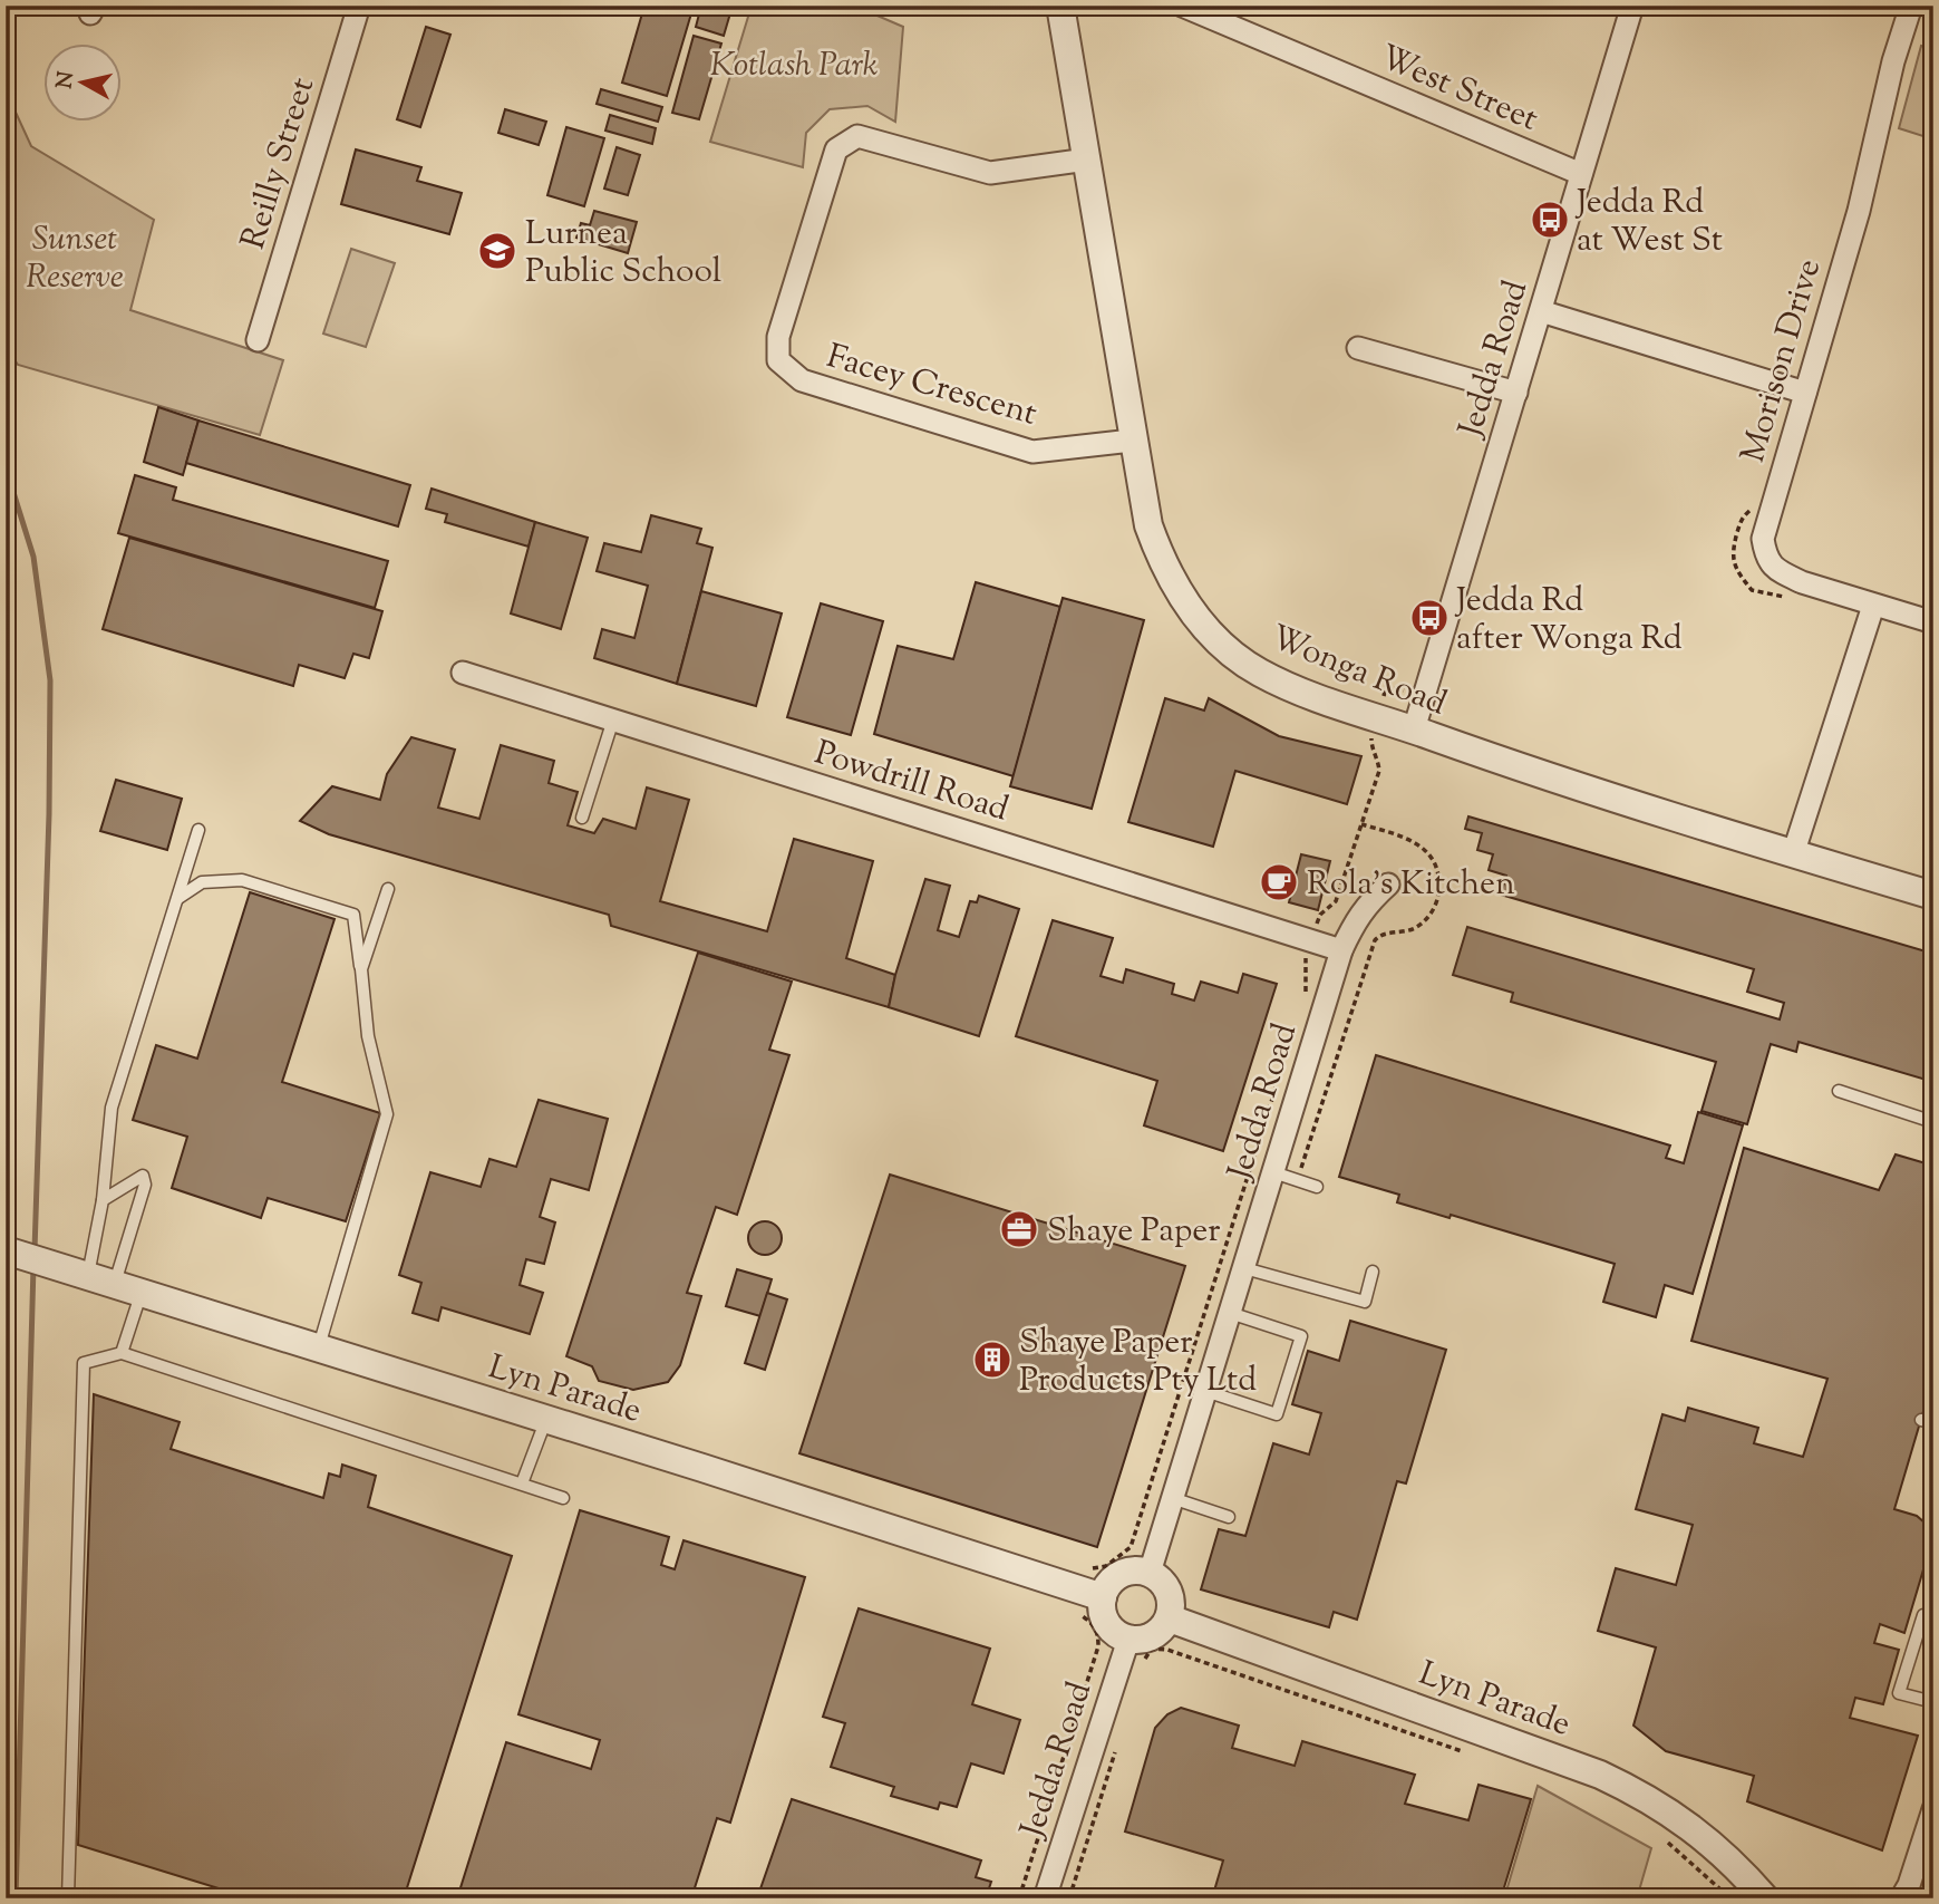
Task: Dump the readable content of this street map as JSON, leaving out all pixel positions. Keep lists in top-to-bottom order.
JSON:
{
  "streets": {
    "street": [
      "West Street",
      "Reilly Street",
      "Jedda Road",
      "Morison Drive",
      "Facey Crescent",
      "Wonga Road",
      "Powdrill Road",
      "Lyn Parade"
    ]
  },
  "crossings": [
    ["West Street", "Jedda Road"],
    ["Jedda Road", "Wonga Road"],
    ["Jedda Road", "Powdrill Road"],
    ["Jedda Road", "Lyn Parade"],
    ["Facey Crescent", "Wonga Road"]
  ],
  "parks": ["Kotlash Park", "Sunset Reserve"],
  "places": {
    "bus stop": ["Jedda Rd at West St", "Jedda Rd after Wonga Rd"],
    "school or university": ["Lurnea Public School"],
    "cafe": ["Rola's Kitchen"],
    "office": ["Shaye Paper"],
    "building": ["Shaye Paper Products Pty Ltd"]
  },
  "north": "left"
}
